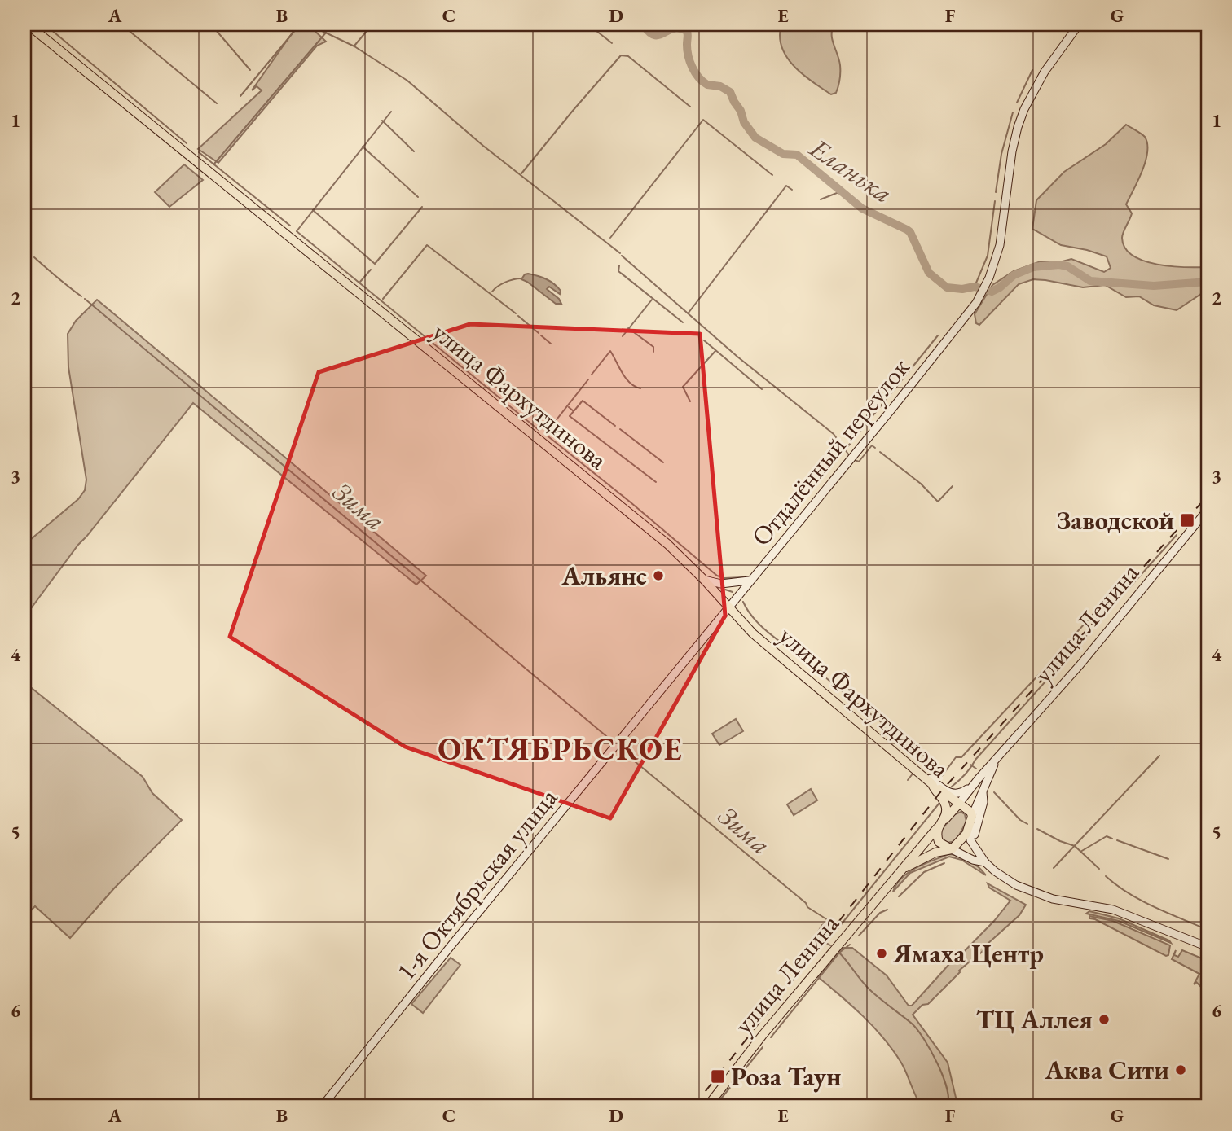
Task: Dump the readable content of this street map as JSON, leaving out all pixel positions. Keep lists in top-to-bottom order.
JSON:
{
  "streets": {
    "main road": [
      "улица Фархутдинова",
      "Отдалённый переулок",
      "улица Ленина",
      "1-я Октябрьская улица"
    ]
  },
  "crossings": [
    ["улица Фархутдинова", "Отдалённый переулок"],
    ["улица Фархутдинова", "улица Ленина"],
    ["улица Фархутдинова", "1-я Октябрьская улица"],
    ["Отдалённый переулок", "1-я Октябрьская улица"]
  ],
  "districts": ["ОКТЯБРЬСКОЕ"],
  "water": ["Еланька", "Зима"],
  "places": {
    "transit": ["Заводской", "Роза Таун"],
    "other": [
      "Альянс",
      "Ямаха Центр",
      "ТЦ Аллея",
      "Аква Сити"
    ]
  },
  "grid": {
    "columns": [
      "A",
      "B",
      "C",
      "D",
      "E",
      "F",
      "G"
    ],
    "rows": [
      "1",
      "2",
      "3",
      "4",
      "5",
      "6"
    ]
  }
}
